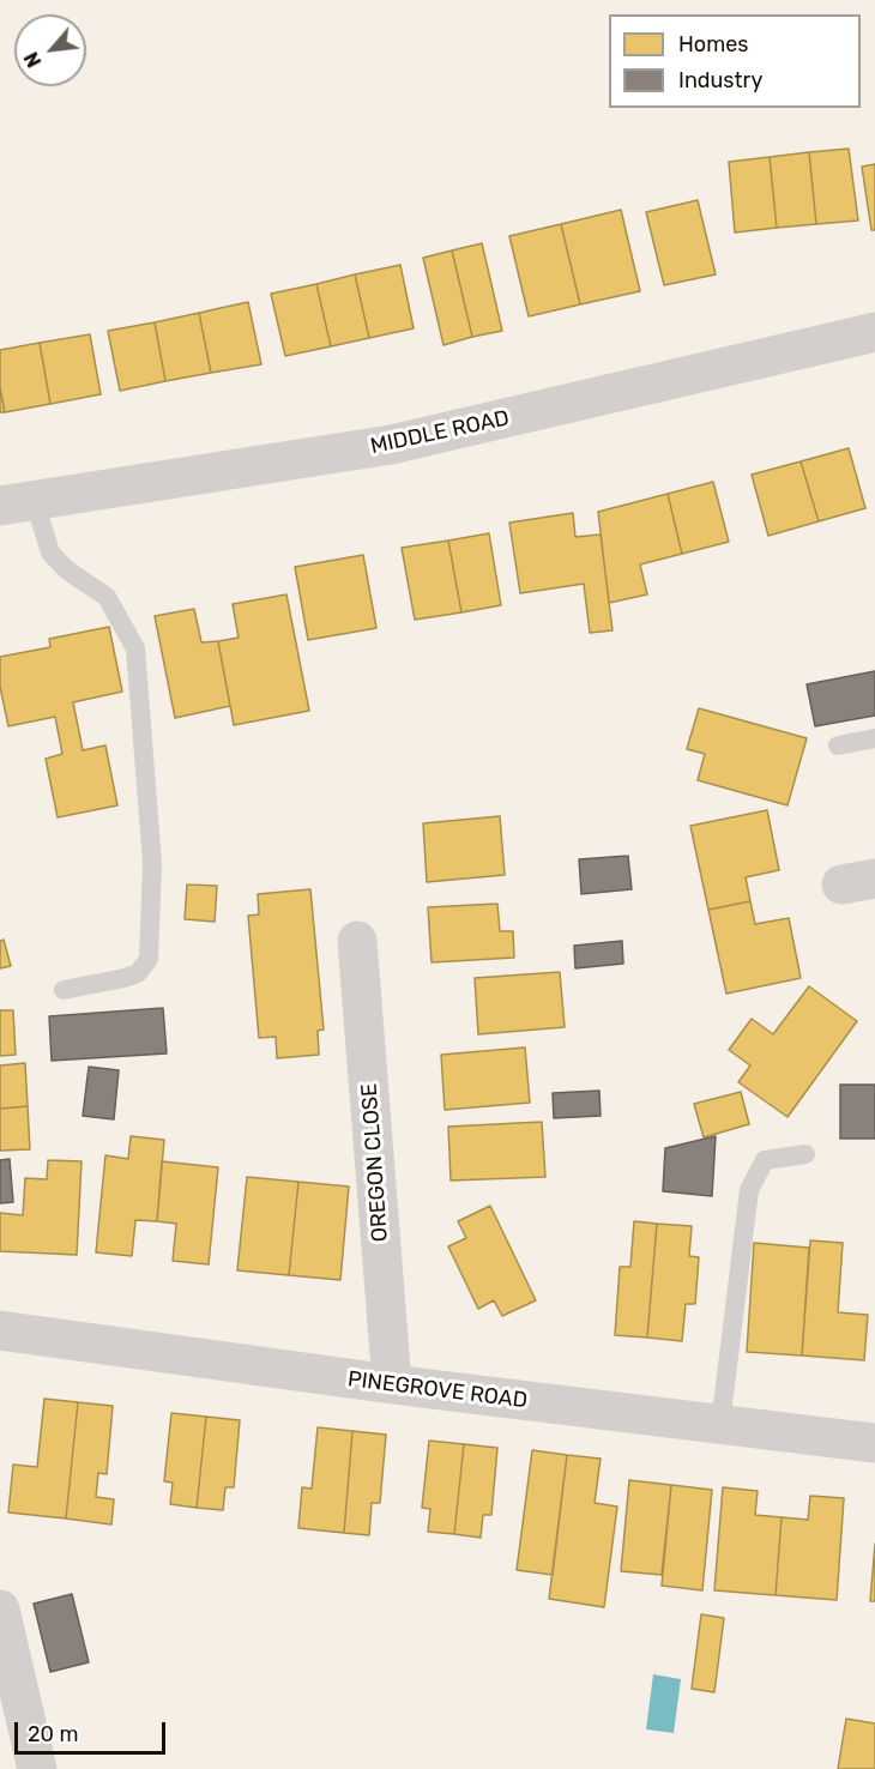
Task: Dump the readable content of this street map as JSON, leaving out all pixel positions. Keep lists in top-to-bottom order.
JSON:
{
  "streets": {
    "street": ["MIDDLE ROAD", "OREGON CLOSE", "PINEGROVE ROAD"]
  },
  "crossings": [
    ["OREGON CLOSE", "PINEGROVE ROAD"]
  ],
  "legend": ["Homes", "Industry"],
  "scale_bar": "20 m",
  "north": "bottom left"
}
